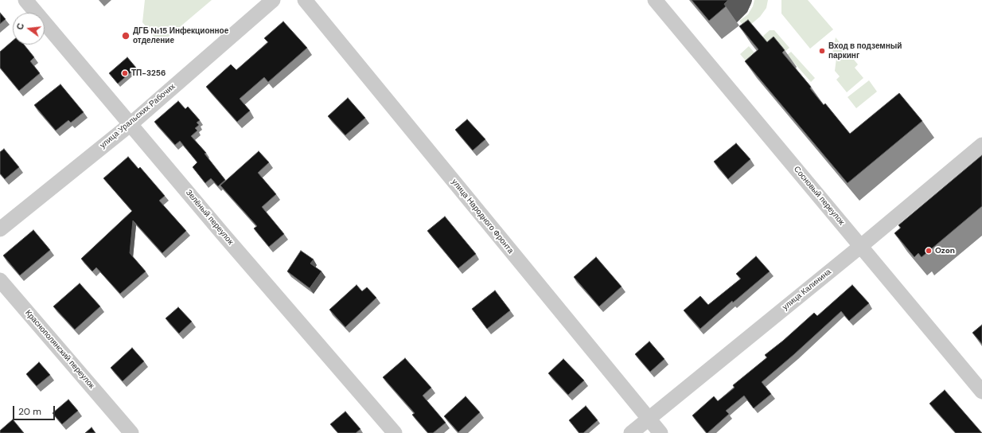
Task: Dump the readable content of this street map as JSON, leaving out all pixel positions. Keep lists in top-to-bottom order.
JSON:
{
  "streets": {
    "street": [
      "улица Уральских Рабочих",
      "Сосновый переулок",
      "улица Народного Фронта",
      "Зелёный переулок",
      "улица Калинина",
      "Краснополянский переулок"
    ]
  },
  "crossings": [
    ["улица Уральских Рабочих", "Зелёный переулок"],
    ["Сосновый переулок", "улица Калинина"],
    ["улица Народного Фронта", "улица Калинина"]
  ],
  "places": [
    "ДГБ №15 Инфекционное отделение",
    "Вход в подземный паркинг",
    "ТП-3256",
    "Ozon"
  ],
  "scale_bar": "20 m",
  "north": "left"
}
